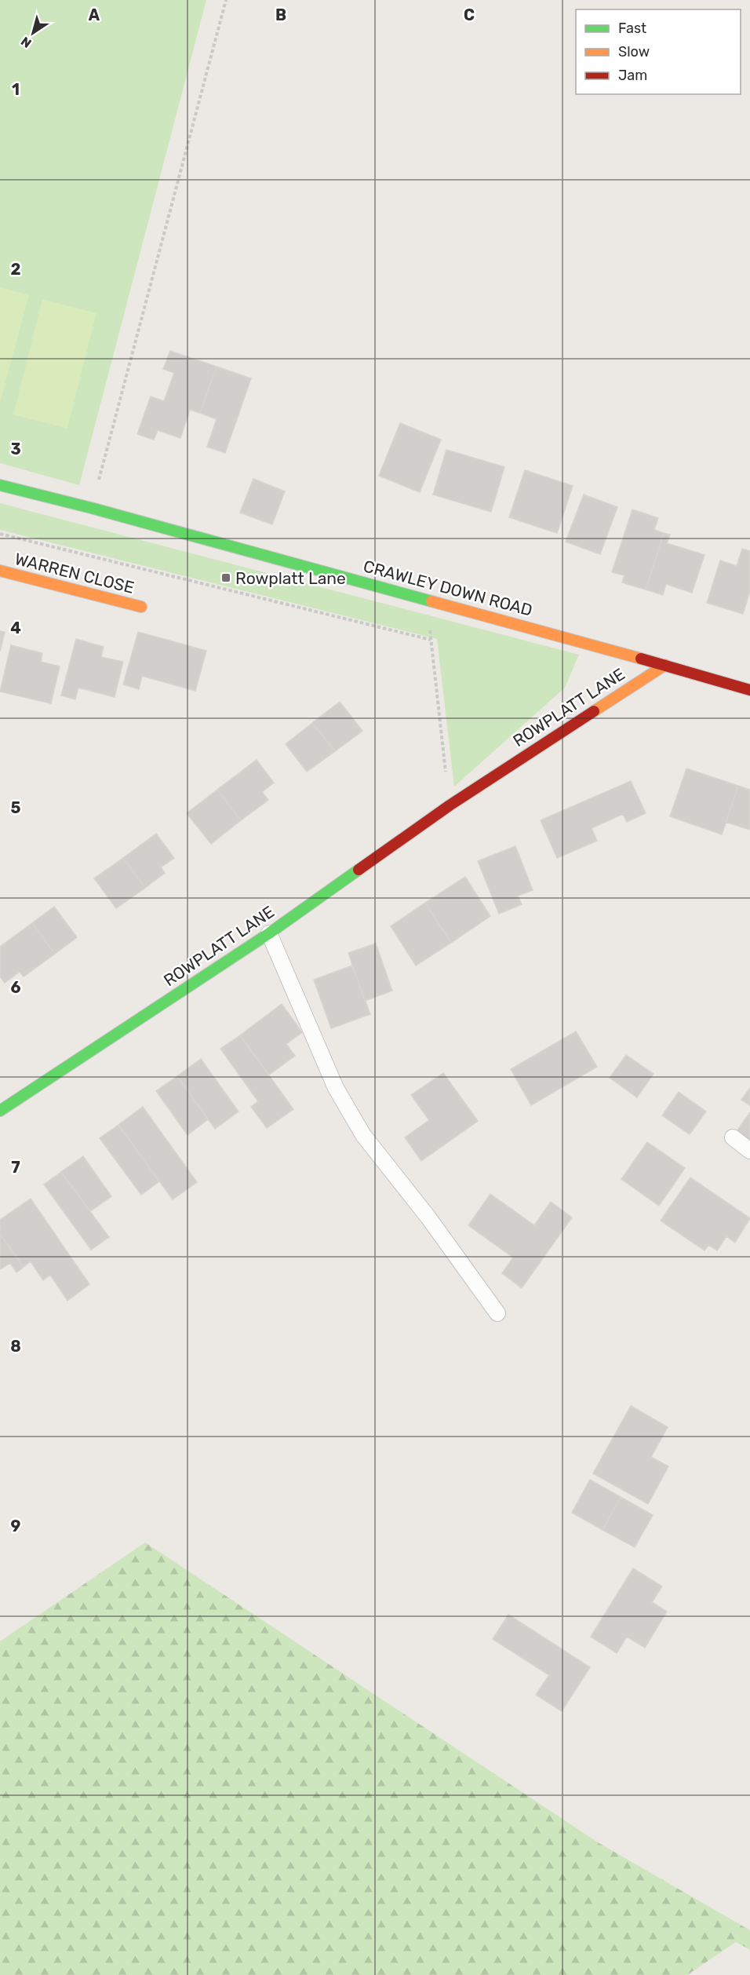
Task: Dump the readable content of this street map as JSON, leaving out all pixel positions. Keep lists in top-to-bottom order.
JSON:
{
  "streets": {
    "street": ["WARREN CLOSE", "CRAWLEY DOWN ROAD", "ROWPLATT LANE"]
  },
  "crossings": [
    ["CRAWLEY DOWN ROAD", "ROWPLATT LANE"]
  ],
  "places": {
    "transit": ["Rowplatt Lane"]
  },
  "legend": ["Fast", "Slow", "Jam"],
  "north": "bottom left",
  "grid": {
    "columns": ["A", "B", "C"],
    "rows": [
      "1",
      "2",
      "3",
      "4",
      "5",
      "6",
      "7",
      "8",
      "9"
    ]
  }
}
